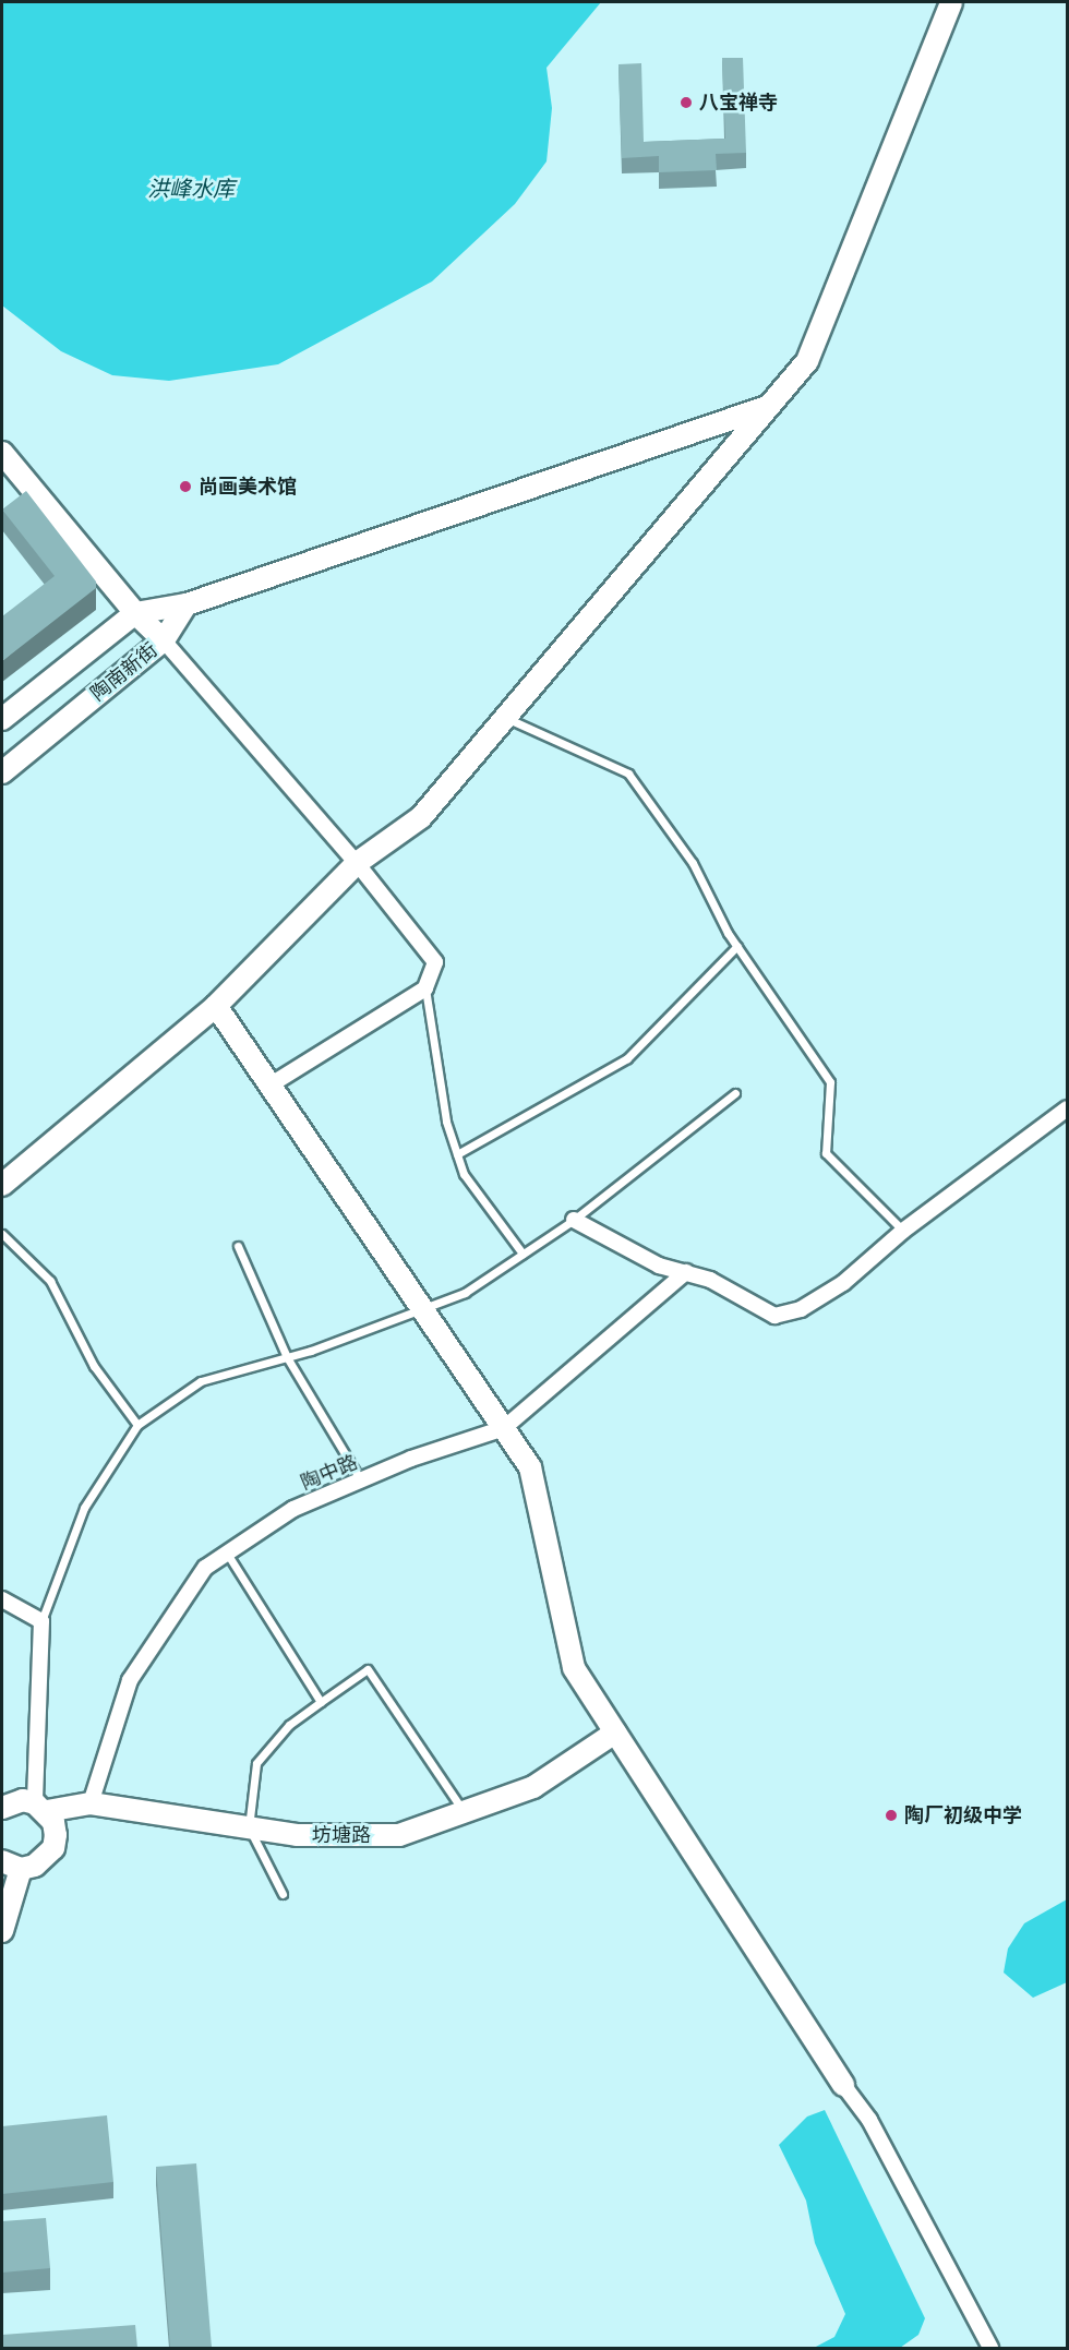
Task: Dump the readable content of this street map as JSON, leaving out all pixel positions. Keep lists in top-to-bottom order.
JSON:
{
  "streets": {
    "street": ["陶南新街", "陶中路", "坊塘路"]
  },
  "crossings": [
    ["陶中路", "坊塘路"]
  ],
  "water": ["洪峰水库"],
  "places": ["八宝禅寺", "尚画美术馆", "陶厂初级中学"]
}
